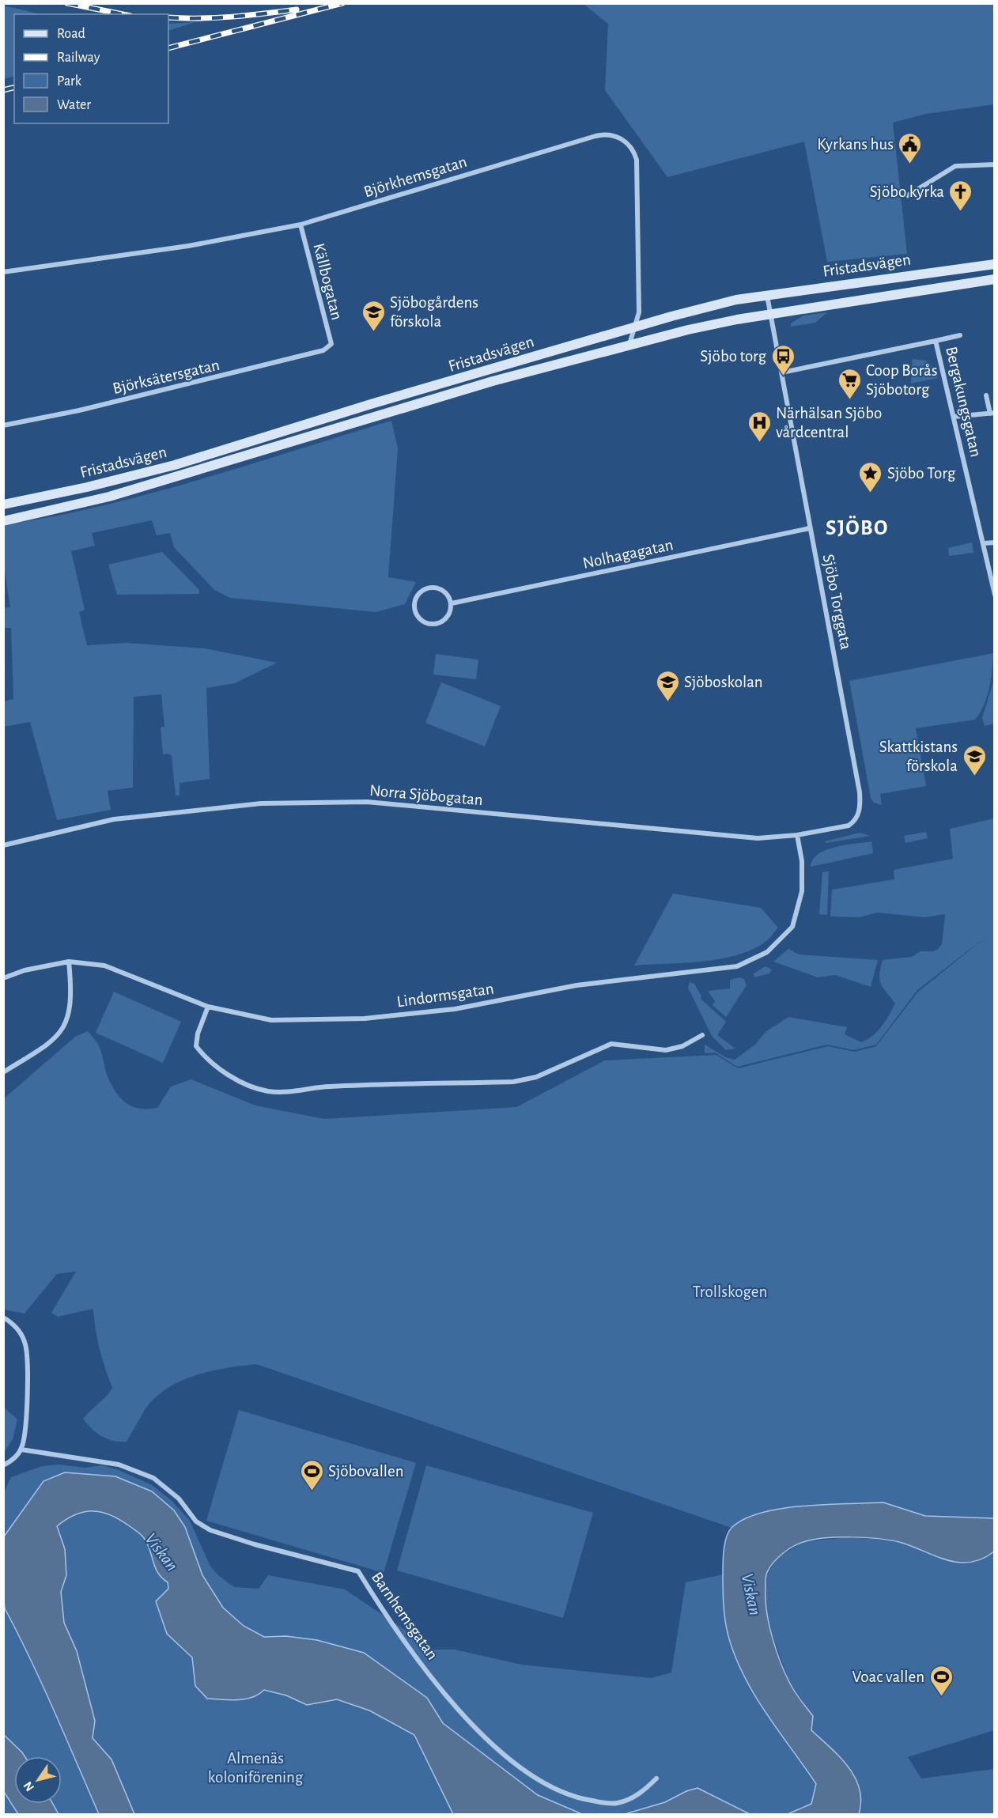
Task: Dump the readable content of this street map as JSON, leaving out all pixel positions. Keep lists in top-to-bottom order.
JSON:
{
  "streets": {
    "street": [
      "Björkhemsgatan",
      "Fristadsvägen",
      "Källbogatan",
      "Björksätersgatan",
      "Bergakungsgatan",
      "Nolhagagatan",
      "Sjöbo Torggata",
      "Norra Sjöbogatan",
      "Lindormsgatan",
      "Barnhemsgatan"
    ]
  },
  "crossings": [
    ["Björkhemsgatan", "Fristadsvägen"],
    ["Björkhemsgatan", "Källbogatan"],
    ["Fristadsvägen", "Sjöbo Torggata"],
    ["Källbogatan", "Björksätersgatan"],
    ["Bergakungsgatan", "Sjöbo Torggata"],
    ["Nolhagagatan", "Sjöbo Torggata"],
    ["Sjöbo Torggata", "Norra Sjöbogatan"],
    ["Norra Sjöbogatan", "Lindormsgatan"]
  ],
  "districts": ["SJÖBO"],
  "water": ["Viskan"],
  "parks": ["Trollskogen", "Almenäs koloniförening"],
  "places": {
    "public building": ["Kyrkans hus"],
    "church": ["Sjöbo kyrka"],
    "school or university": ["Sjöbogårdens förskola", "Sjöboskolan", "Skattkistans förskola"],
    "bus stop": ["Sjöbo torg"],
    "supermarket": ["Coop Borås Sjöbotorg"],
    "hospital": ["Närhälsan Sjöbo vårdcentral"],
    "place": ["Sjöbo Torg"],
    "sports": ["Sjöbovallen", "Voac vallen"]
  },
  "legend": [
    "Road",
    "Railway",
    "Park",
    "Water"
  ],
  "north": "bottom left"
}
